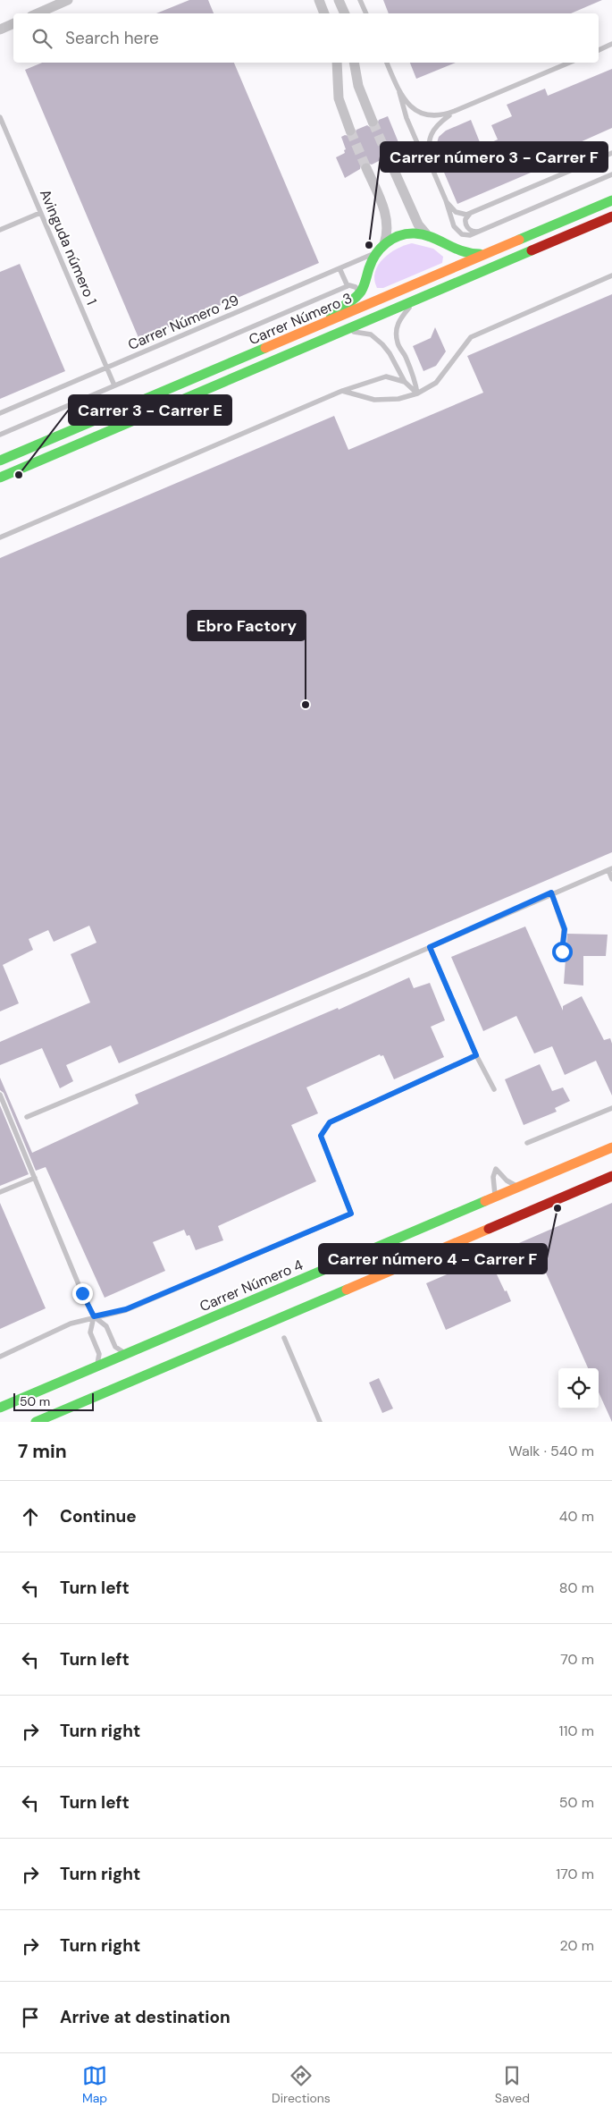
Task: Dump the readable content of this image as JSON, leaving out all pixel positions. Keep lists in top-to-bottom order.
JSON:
{
  "streets": {
    "main road": ["Carrer Número 3", "Carrer Número 4"],
    "lane": ["Avinguda número 1", "Carrer Número 29"]
  },
  "crossings": [
    ["Avinguda número 1", "Carrer Número 29"]
  ],
  "places": [
    "Carrer número 3 - Carrer F",
    "Carrer 3 - Carrer E",
    "Ebro Factory",
    "Carrer número 4 - Carrer F"
  ],
  "scale_bar": "50 m",
  "page": {
    "search": "Search here",
    "scale": "50 m",
    "heading": ["7 min", "Walk · 540 m"],
    "list": [
      ["Continue", "40 m"],
      ["Turn left", "80 m"],
      ["Turn left", "70 m"],
      ["Turn right", "110 m"],
      ["Turn left", "50 m"],
      ["Turn right", "170 m"],
      ["Turn right", "20 m"],
      "Arrive at destination"
    ],
    "nav": ["Map", "Directions", "Saved"]
  }
}
